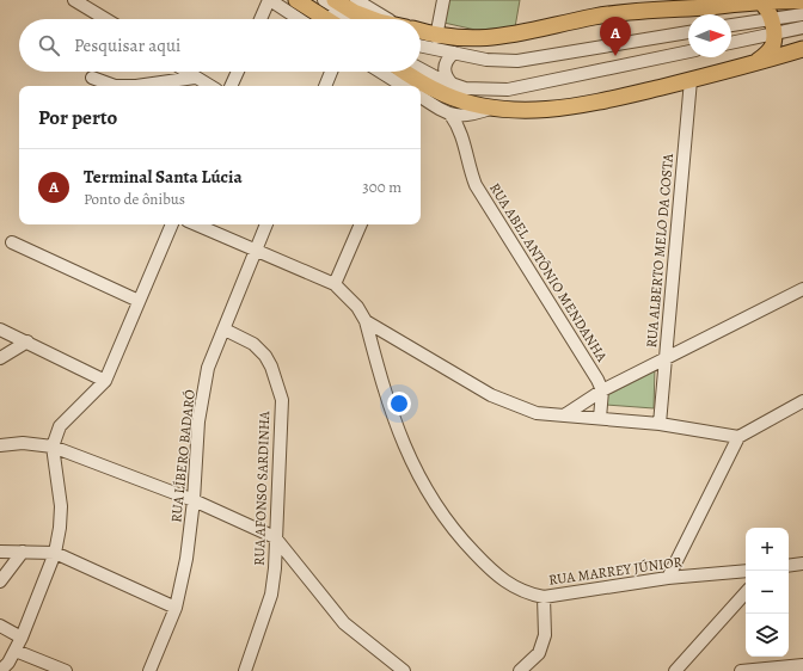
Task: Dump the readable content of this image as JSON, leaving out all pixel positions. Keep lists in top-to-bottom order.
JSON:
{
  "streets": {
    "street": [
      "RUA ALBERTO MELO DA COSTA",
      "RUA ABEL ANTÔNIO MENDANHA",
      "RUA LÍBERO BADARÓ",
      "RUA AFONSO SARDINHA",
      "RUA MARREY JÚNIOR"
    ]
  },
  "crossings": [
    ["RUA LÍBERO BADARÓ", "RUA AFONSO SARDINHA"]
  ],
  "north": "right",
  "page": {
    "pins": "A",
    "search": "Pesquisar aqui",
    "heading": "Por perto",
    "list": [
      {
        "mark": "A",
        "name": "Terminal Santa Lúcia",
        "note": "Ponto de ônibus",
        "value": "300 m"
      }
    ],
    "map_buttons": ["+", "−"]
  }
}
